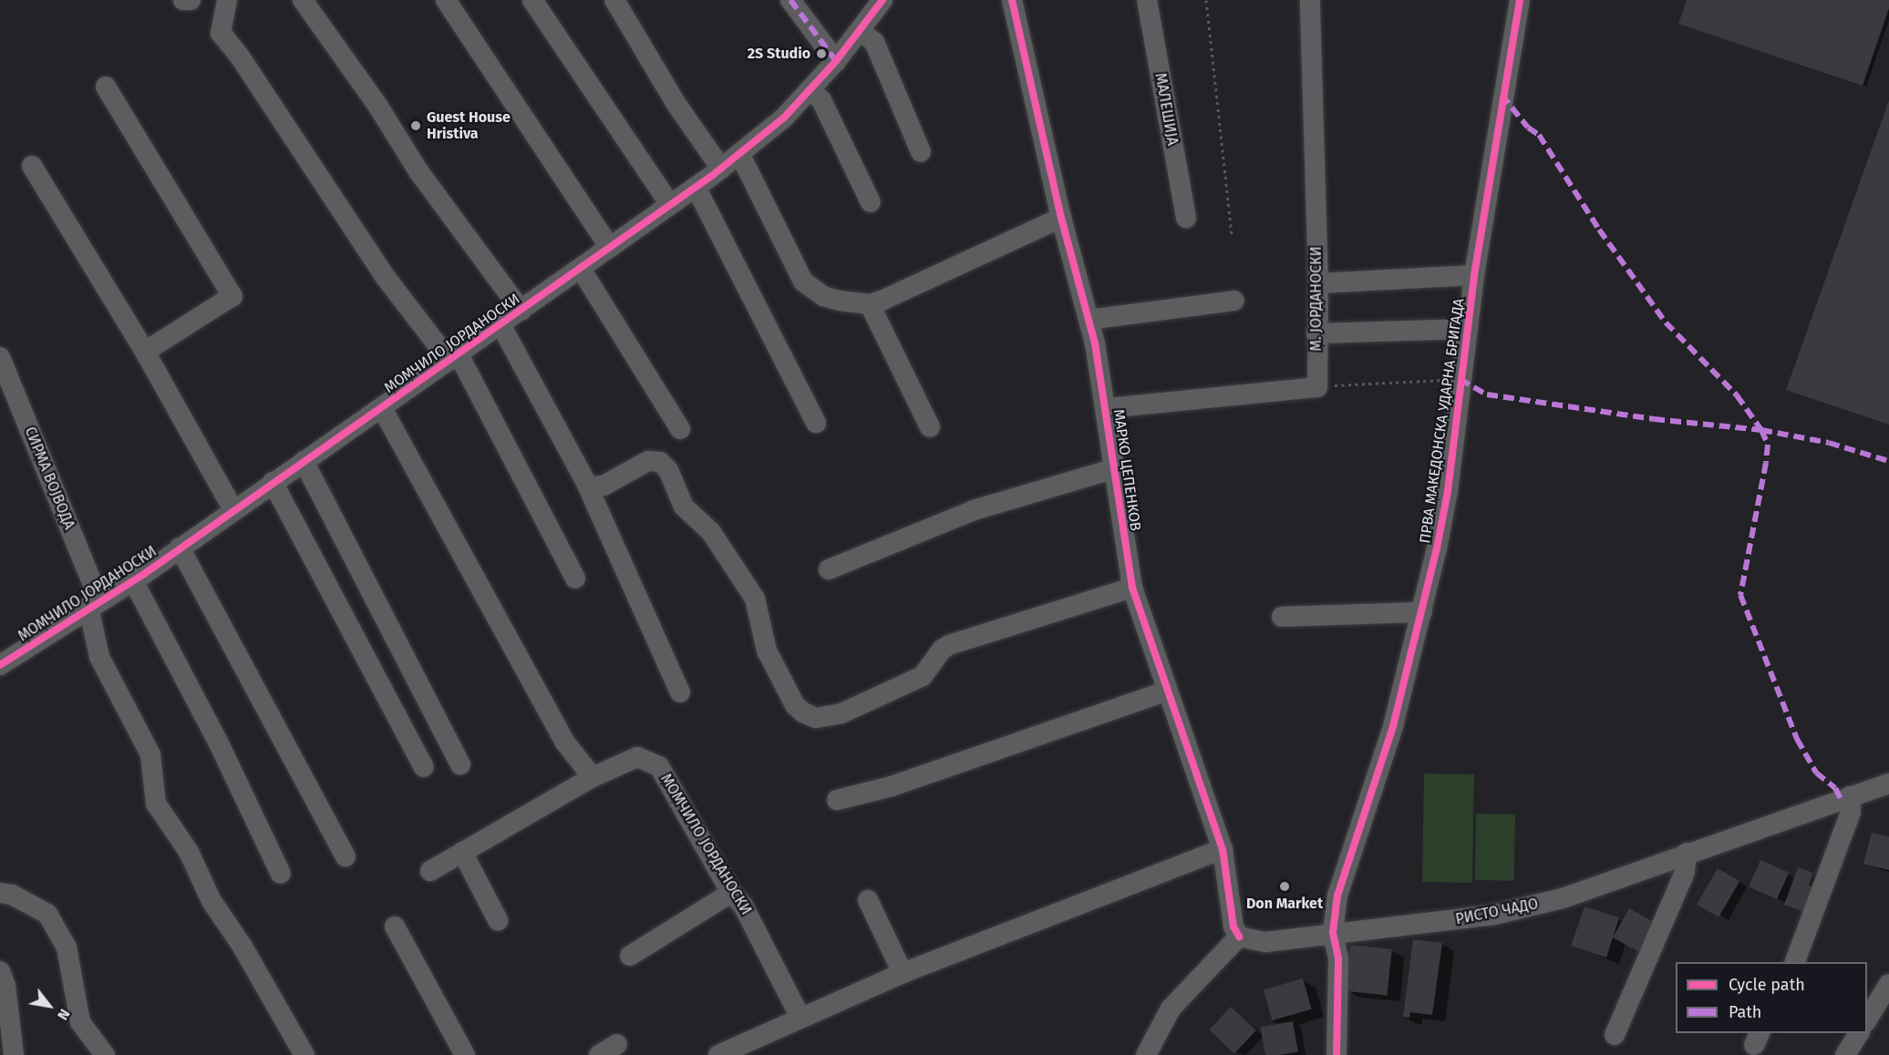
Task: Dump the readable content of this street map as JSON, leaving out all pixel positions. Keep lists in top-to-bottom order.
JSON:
{
  "streets": {
    "street": [
      "МАЛЕШИЈА",
      "М. ЈОРДАНОСКИ",
      "МОМЧИЛО ЈОРДАНОСКИ",
      "ПРВА МАКЕДОНСКА УДАРНА БРИГАДА",
      "МАРКО ЦЕПЕНКОВ",
      "СИРМА ВОЈВОДА",
      "РИСТО ЧАДО"
    ]
  },
  "crossings": [
    ["МОМЧИЛО ЈОРДАНОСКИ", "СИРМА ВОЈВОДА"],
    ["ПРВА МАКЕДОНСКА УДАРНА БРИГАДА", "РИСТО ЧАДО"],
    ["МАРКО ЦЕПЕНКОВ", "РИСТО ЧАДО"]
  ],
  "places": ["2S Studio", "Guest House Hristiva", "Don Market"],
  "legend": ["Cycle path", "Path"],
  "north": "bottom right"
}
